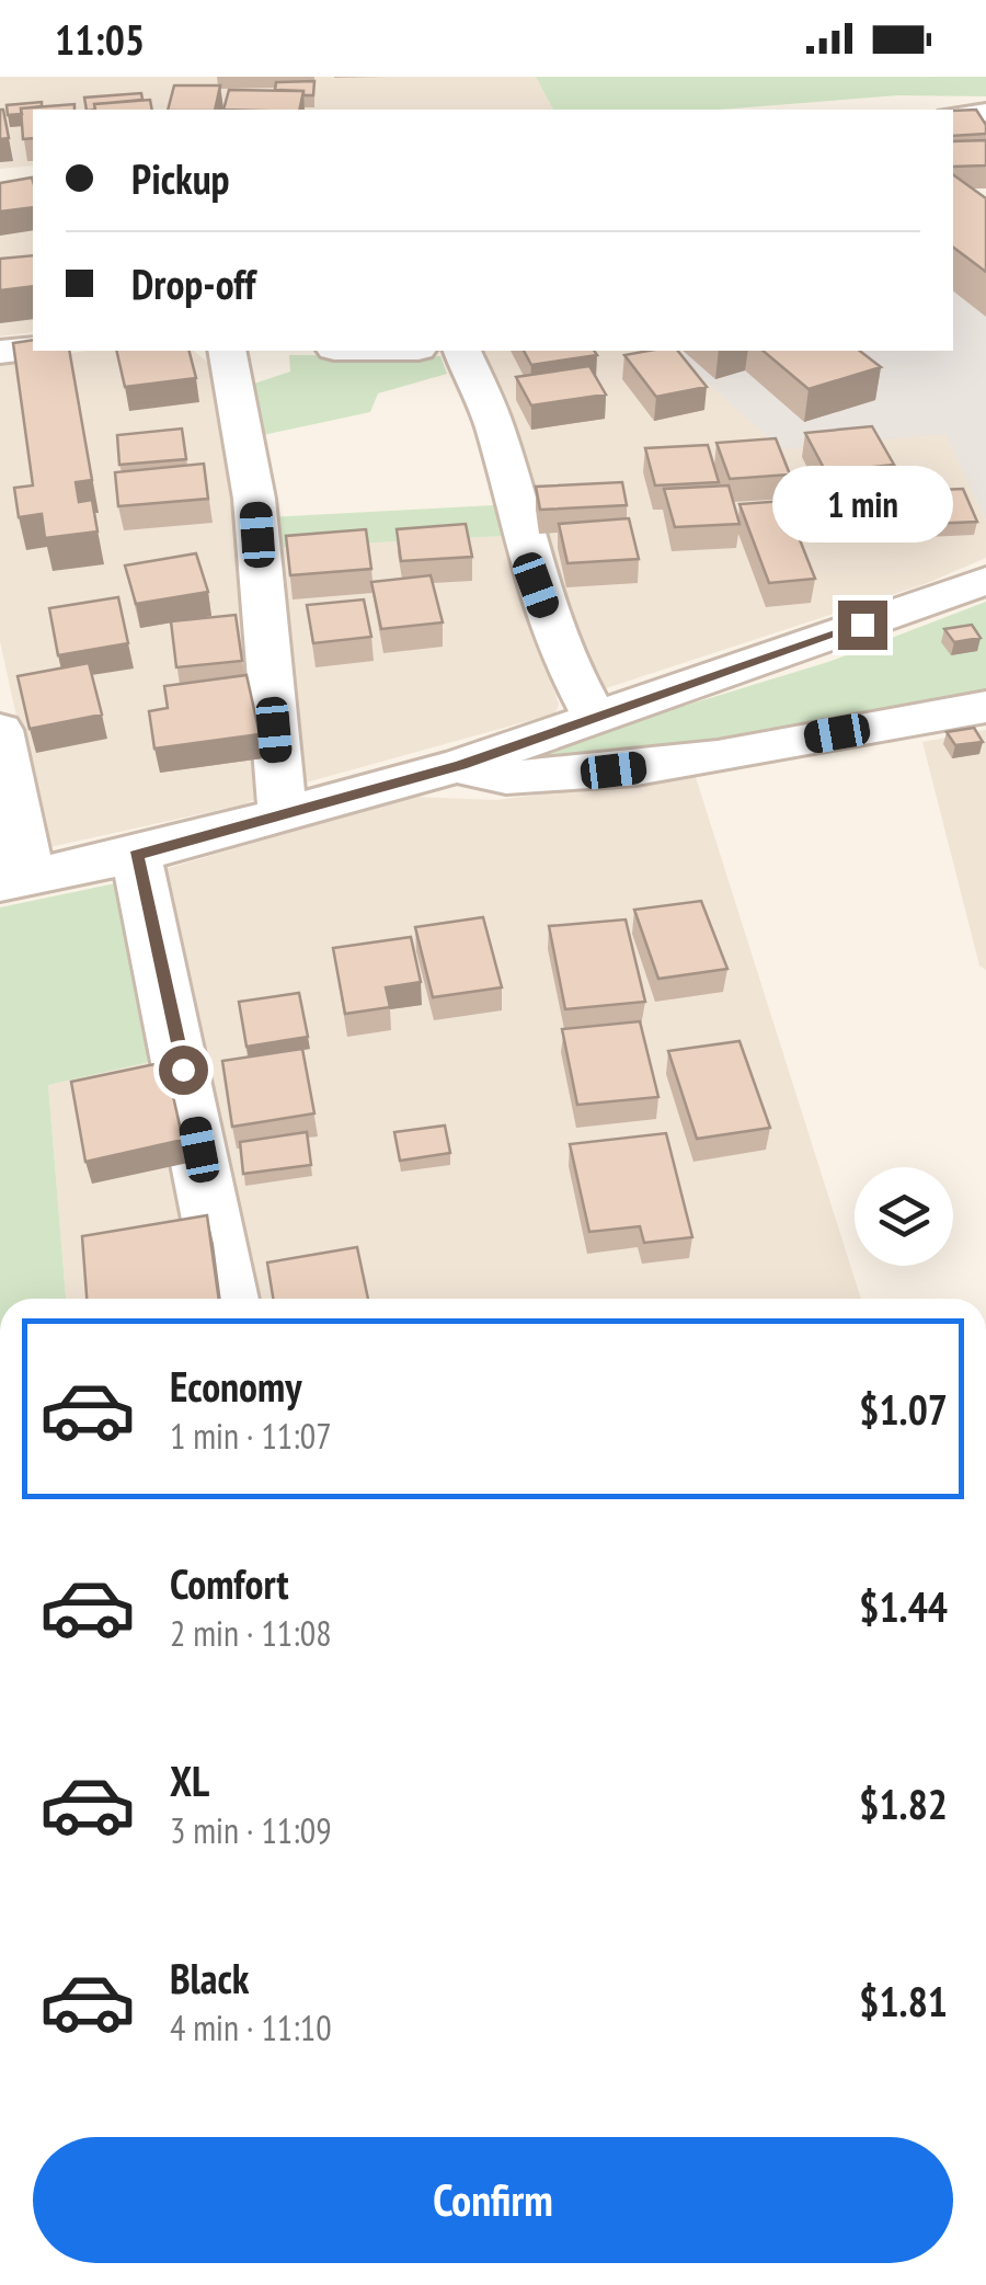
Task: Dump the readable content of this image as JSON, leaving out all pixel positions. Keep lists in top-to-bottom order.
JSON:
{
  "page": {
    "status": "11:05",
    "banner": ["Pickup", "Drop-off"],
    "bubble": "1 min",
    "list": [
      {
        "name": "Economy",
        "note": "1 min · 11:07",
        "value": "$1.07"
      },
      {
        "name": "Comfort",
        "note": "2 min · 11:08",
        "value": "$1.44"
      },
      {
        "name": "XL",
        "note": "3 min · 11:09",
        "value": "$1.82"
      },
      {
        "name": "Black",
        "note": "4 min · 11:10",
        "value": "$1.81"
      }
    ],
    "buttons": "Confirm"
  }
}
